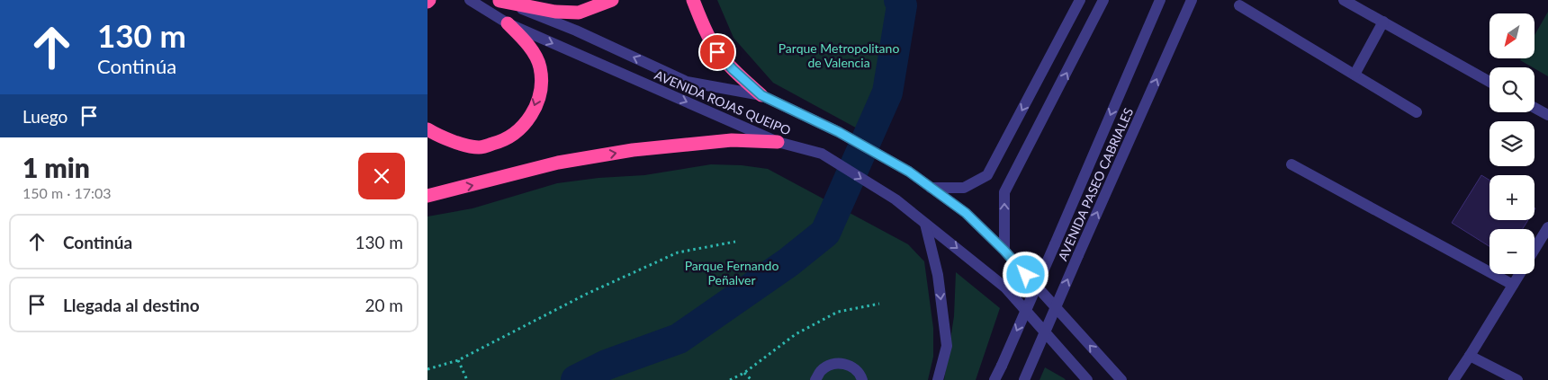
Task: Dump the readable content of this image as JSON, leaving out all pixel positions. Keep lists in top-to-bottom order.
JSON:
{
  "streets": {
    "street": ["AVENIDA ROJAS QUEIPO", "AVENIDA PASEO CABRIALES"]
  },
  "parks": ["Parque Metropolitano de Valencia", "Parque Fernando Peñalver"],
  "north": "bottom left",
  "page": {
    "turn": ["130 m", "Continúa"],
    "map_buttons": ["+", "−"],
    "then": "Luego",
    "heading": ["1 min", "150 m · 17:03"],
    "list": [
      {
        "name": "Continúa",
        "value": "130 m"
      },
      {
        "name": "Llegada al destino",
        "value": "20 m"
      }
    ]
  }
}
